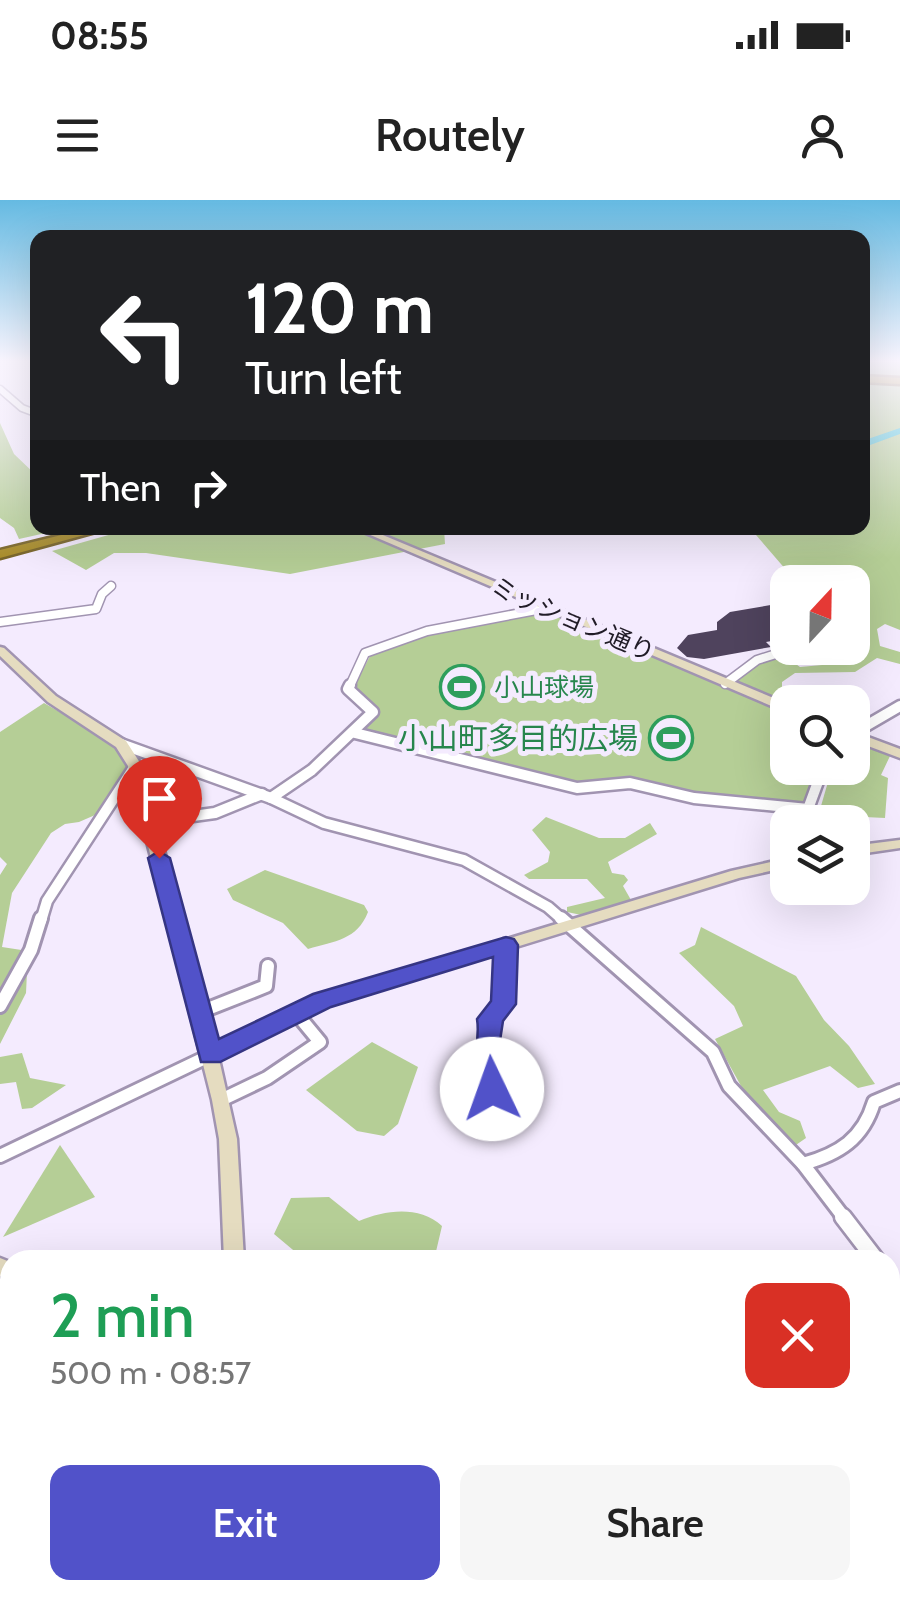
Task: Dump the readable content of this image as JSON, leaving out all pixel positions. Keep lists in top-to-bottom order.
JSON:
{
  "streets": {
    "street": ["ミッション通り"]
  },
  "places": {
    "sports": ["小山球場", "小山町多目的広場"]
  },
  "north": "top",
  "page": {
    "status": "08:55",
    "header": "Routely",
    "turn": ["120 m", "Turn left"],
    "then": "Then",
    "heading": ["2 min", "500 m · 08:57"],
    "buttons": ["Exit", "Share"]
  }
}
